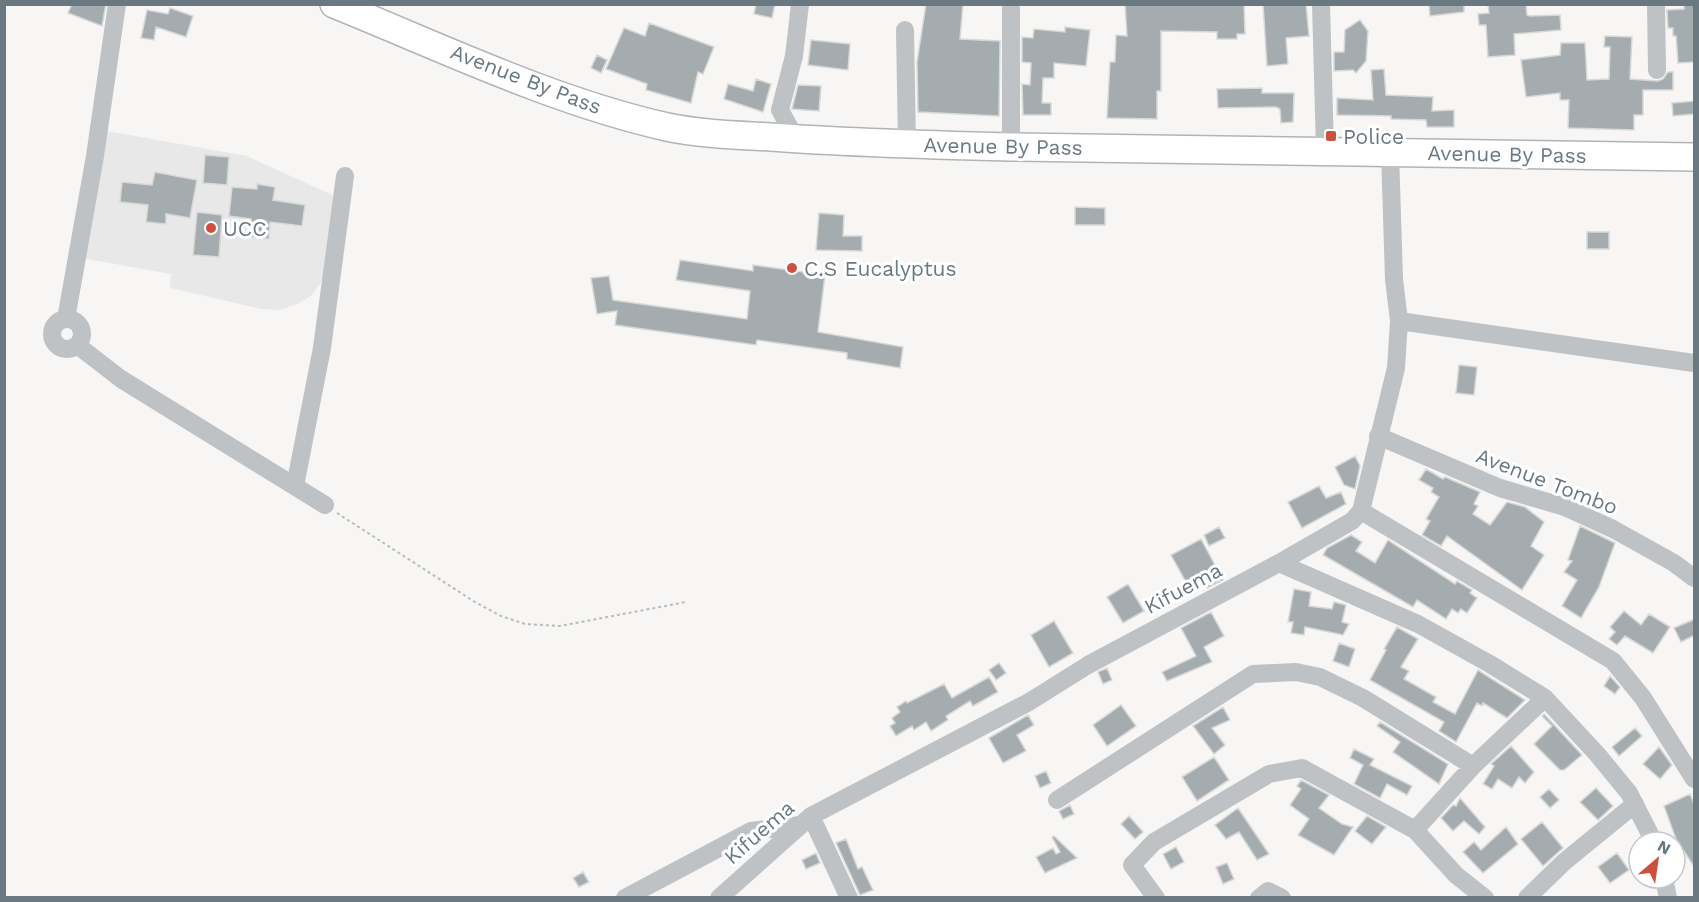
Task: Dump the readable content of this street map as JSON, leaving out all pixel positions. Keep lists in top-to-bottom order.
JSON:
{
  "streets": {
    "highway": ["Avenue By Pass"],
    "street": ["Avenue Tombo", "Kifuema"]
  },
  "places": {
    "transit": ["Police"],
    "other": ["UCC", "C.S Eucalyptus"]
  },
  "north": "top right"
}
